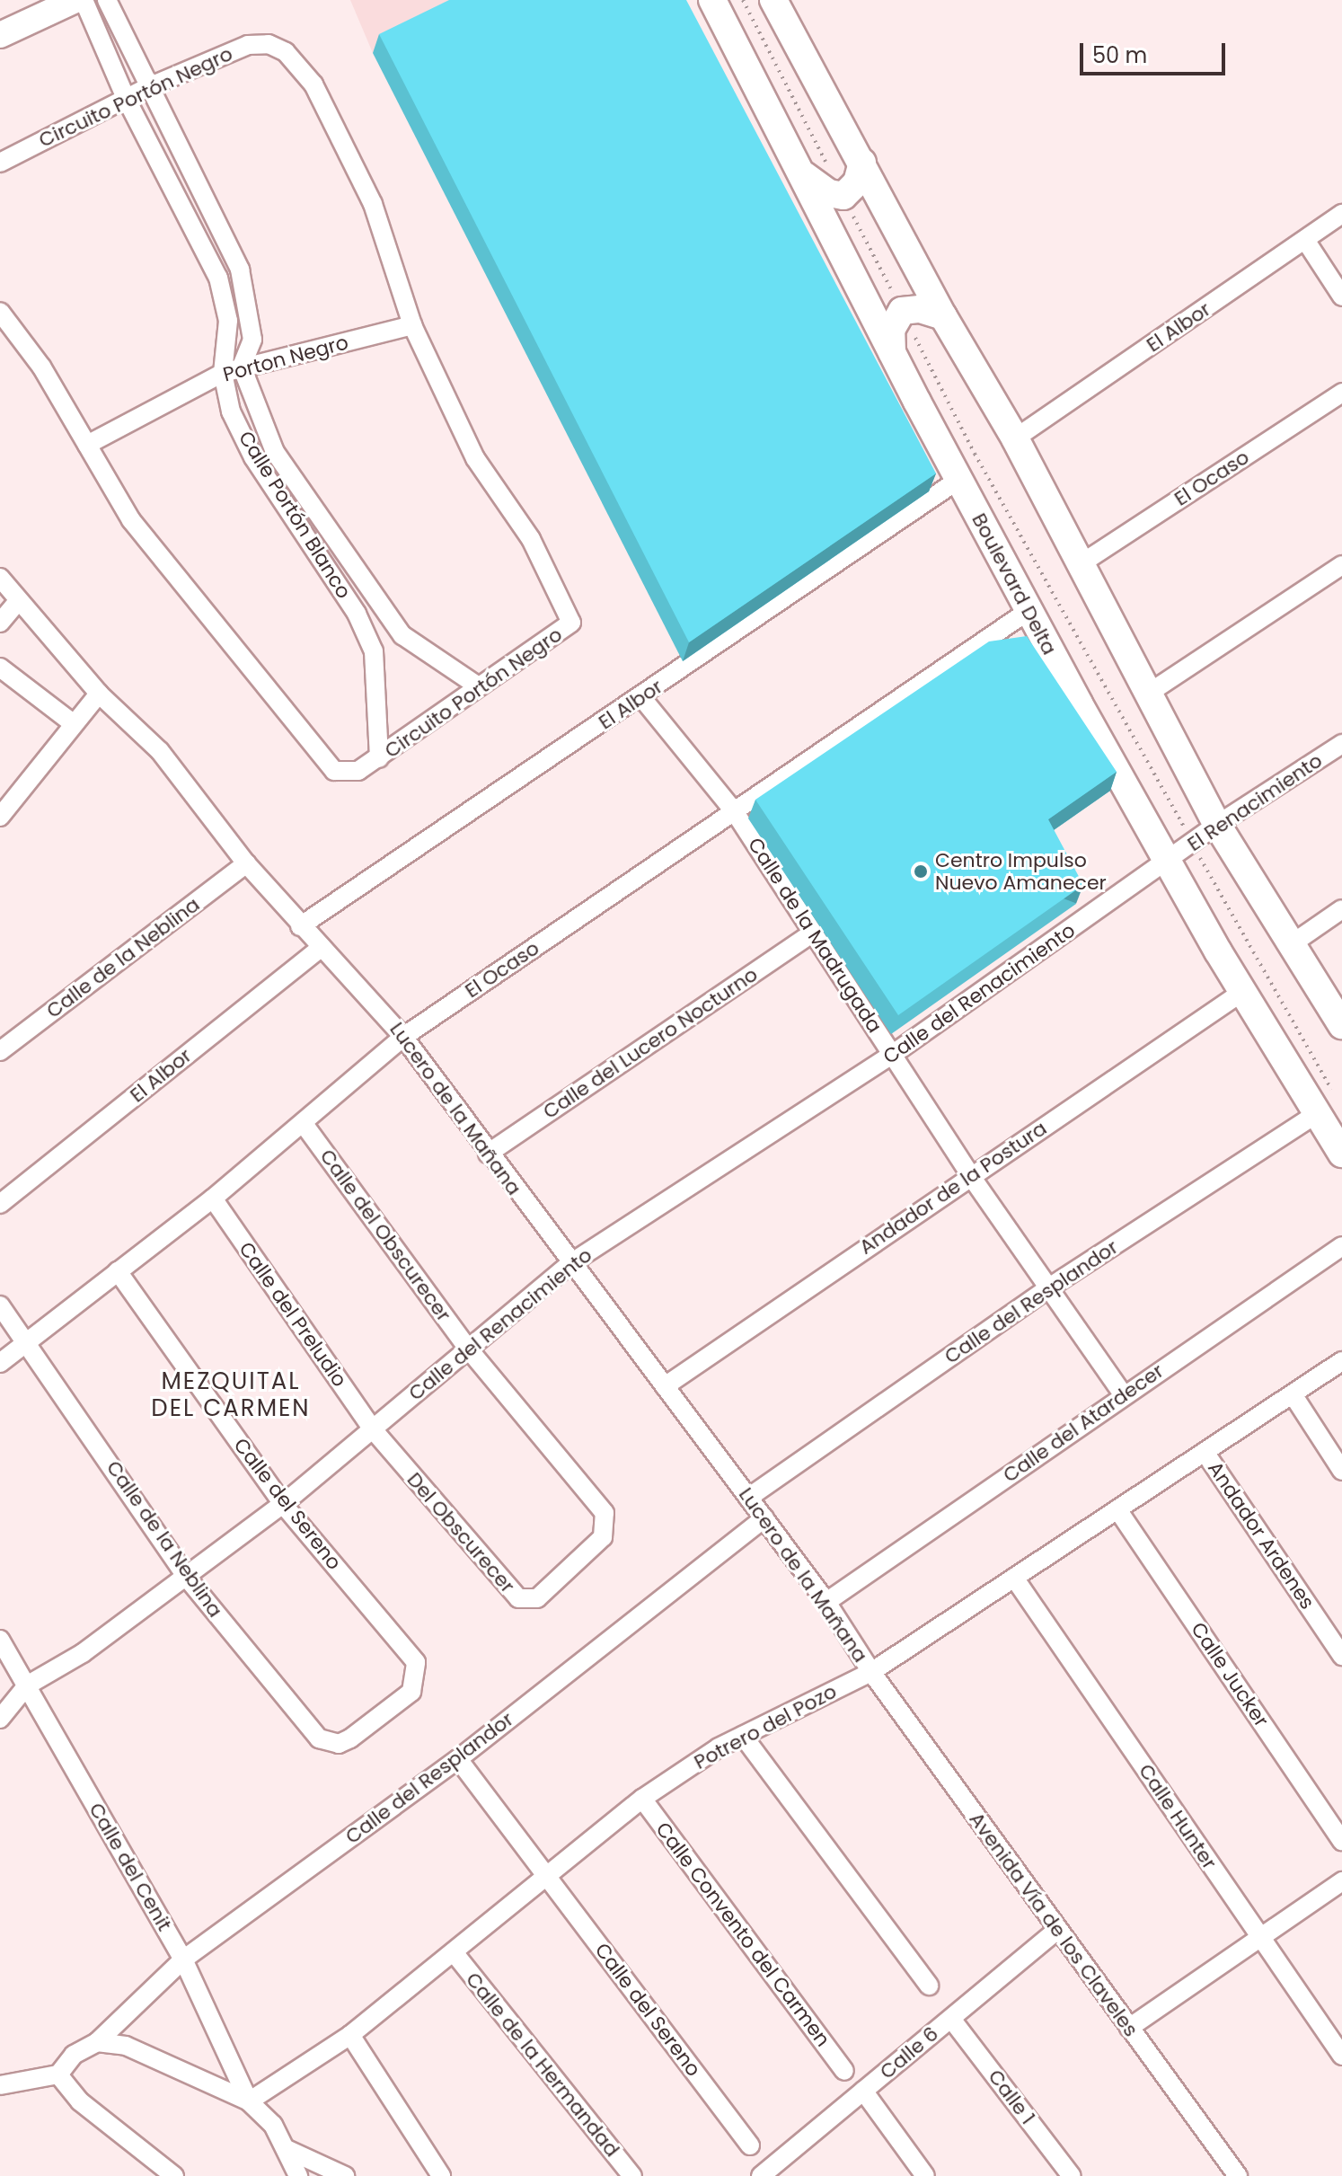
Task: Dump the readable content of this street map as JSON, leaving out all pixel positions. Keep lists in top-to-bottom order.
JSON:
{
  "streets": {
    "main road": ["Boulevard Delta"],
    "street": [
      "Circuito Portón Negro",
      "El Albor",
      "Porton Negro",
      "El Ocaso",
      "Calle Portón Blanco",
      "El Renacimiento",
      "Calle de la Madrugada",
      "Calle de la Neblina",
      "Calle del Renacimiento",
      "Calle del Lucero Nocturno",
      "Lucero de la Mañana",
      "Andador de la Postura",
      "Calle del Obscurecer",
      "Calle del Resplandor",
      "Calle del Preludio",
      "Calle del Atardecer",
      "Calle del Sereno",
      "Del Obscurecer",
      "Andador Ardenes",
      "Calle Jucker",
      "Potrero del Pozo",
      "Calle Hunter",
      "Calle del Cenit",
      "Avenida Vía de los Claveles",
      "Calle Convento del Carmen",
      "Calle 6",
      "Calle de la Hermandad",
      "Calle 1"
    ]
  },
  "crossings": [
    ["Circuito Portón Negro", "Porton Negro"],
    ["Circuito Portón Negro", "Calle Portón Blanco"],
    ["El Albor", "Boulevard Delta"],
    ["El Albor", "Calle de la Madrugada"],
    ["El Albor", "Lucero de la Mañana"],
    ["Porton Negro", "Calle Portón Blanco"],
    ["El Ocaso", "Boulevard Delta"],
    ["El Ocaso", "Calle de la Madrugada"],
    ["El Ocaso", "Calle de la Neblina"],
    ["El Ocaso", "Lucero de la Mañana"],
    ["El Ocaso", "Calle del Obscurecer"],
    ["El Ocaso", "Calle del Preludio"],
    ["El Ocaso", "Calle del Sereno"],
    ["Boulevard Delta", "El Renacimiento"],
    ["Boulevard Delta", "Calle del Renacimiento"],
    ["Boulevard Delta", "Andador de la Postura"],
    ["Boulevard Delta", "Calle del Resplandor"],
    ["El Renacimiento", "Calle del Renacimiento"],
    ["Calle de la Madrugada", "Calle del Renacimiento"],
    ["Calle de la Madrugada", "Calle del Lucero Nocturno"],
    ["Calle de la Madrugada", "Andador de la Postura"],
    ["Calle de la Madrugada", "Calle del Resplandor"],
    ["Calle de la Madrugada", "Calle del Atardecer"],
    ["Calle de la Neblina", "Calle del Renacimiento"],
    ["Calle de la Neblina", "Lucero de la Mañana"],
    ["Calle de la Neblina", "Calle del Sereno"],
    ["Calle del Renacimiento", "Lucero de la Mañana"],
    ["Calle del Renacimiento", "Calle del Obscurecer"],
    ["Calle del Renacimiento", "Calle del Preludio"],
    ["Calle del Renacimiento", "Calle del Sereno"],
    ["Calle del Renacimiento", "Del Obscurecer"],
    ["Calle del Renacimiento", "Calle del Cenit"],
    ["Calle del Lucero Nocturno", "Lucero de la Mañana"],
    ["Lucero de la Mañana", "Andador de la Postura"],
    ["Lucero de la Mañana", "Calle del Resplandor"],
    ["Lucero de la Mañana", "Calle del Atardecer"],
    ["Lucero de la Mañana", "Potrero del Pozo"],
    ["Lucero de la Mañana", "Avenida Vía de los Claveles"],
    ["Calle del Obscurecer", "Del Obscurecer"],
    ["Calle del Resplandor", "Calle del Sereno"],
    ["Calle del Resplandor", "Calle del Cenit"],
    ["Calle del Preludio", "Del Obscurecer"],
    ["Calle del Sereno", "Potrero del Pozo"],
    ["Andador Ardenes", "Potrero del Pozo"],
    ["Calle Jucker", "Potrero del Pozo"],
    ["Potrero del Pozo", "Calle Hunter"],
    ["Potrero del Pozo", "Calle del Cenit"],
    ["Potrero del Pozo", "Avenida Vía de los Claveles"],
    ["Potrero del Pozo", "Calle Convento del Carmen"],
    ["Potrero del Pozo", "Calle de la Hermandad"],
    ["Avenida Vía de los Claveles", "Calle 6"],
    ["Calle 6", "Calle 1"]
  ],
  "districts": ["MEZQUITAL DEL CARMEN"],
  "places": ["Centro Impulso Nuevo Amanecer"],
  "scale_bar": "50 m"
}
